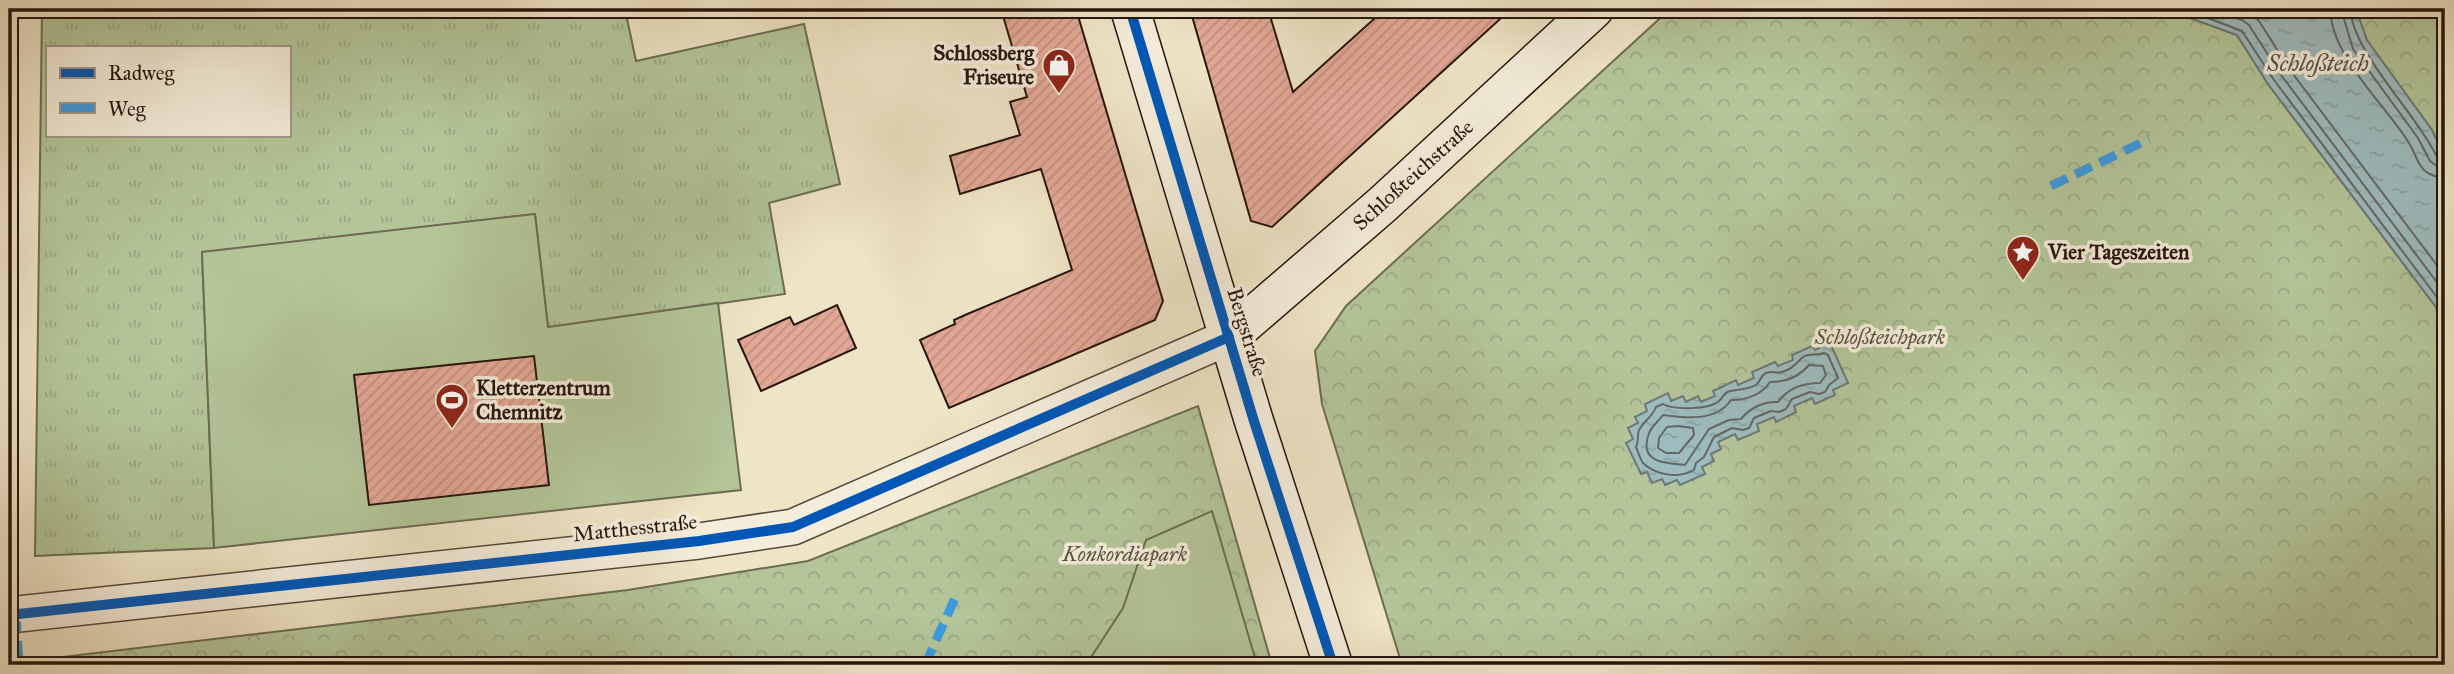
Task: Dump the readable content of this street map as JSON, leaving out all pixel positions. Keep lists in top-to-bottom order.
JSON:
{
  "streets": {
    "main road": ["Schloßteichstraße", "Bergstraße"],
    "street": ["Matthesstraße"]
  },
  "crossings": [
    ["Schloßteichstraße", "Bergstraße"],
    ["Schloßteichstraße", "Matthesstraße"],
    ["Bergstraße", "Matthesstraße"]
  ],
  "water": ["Schloßteich"],
  "parks": ["Schloßteichpark", "Konkordiapark"],
  "places": {
    "shop": ["Schlossberg Friseure"],
    "place": ["Vier Tageszeiten"],
    "sports": ["Kletterzentrum Chemnitz"]
  },
  "legend": ["Radweg", "Weg"]
}
